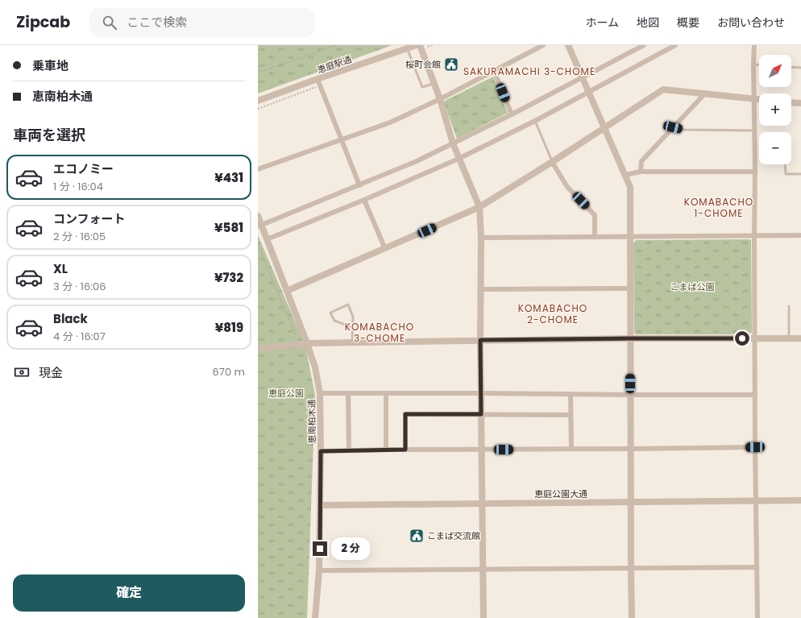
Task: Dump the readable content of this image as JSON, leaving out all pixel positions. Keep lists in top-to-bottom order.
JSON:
{
  "streets": {
    "street": ["恵庭駅通", "恵南柏木通", "恵庭公園大通"]
  },
  "crossings": [
    ["恵南柏木通", "恵庭公園大通"]
  ],
  "districts": [
    "SAKURAMACHI 3-CHOME",
    "KOMABACHO 1-CHOME",
    "KOMABACHO 2-CHOME",
    "KOMABACHO 3-CHOME"
  ],
  "parks": ["こまば公園", "恵庭公園"],
  "places": {
    "public building": ["桜町会館", "こまば交流館"]
  },
  "north": "top right",
  "page": {
    "header": "Zipcab",
    "search": "ここで検索",
    "nav": [
      "ホーム",
      "地図",
      "概要",
      "お問い合わせ"
    ],
    "banner": ["乗車地", "恵南柏木通"],
    "map_buttons": ["+", "−"],
    "heading": "車両を選択",
    "list": [
      {
        "name": "エコノミー",
        "note": "1 分 · 16:04",
        "value": "¥431"
      },
      {
        "name": "コンフォート",
        "note": "2 分 · 16:05",
        "value": "¥581"
      },
      {
        "name": "XL",
        "note": "3 分 · 16:06",
        "value": "¥732"
      },
      {
        "name": "Black",
        "note": "4 分 · 16:07",
        "value": "¥819"
      }
    ],
    "pay": ["現金", "670 m"],
    "bubble": "2 分",
    "buttons": "確定"
  }
}
